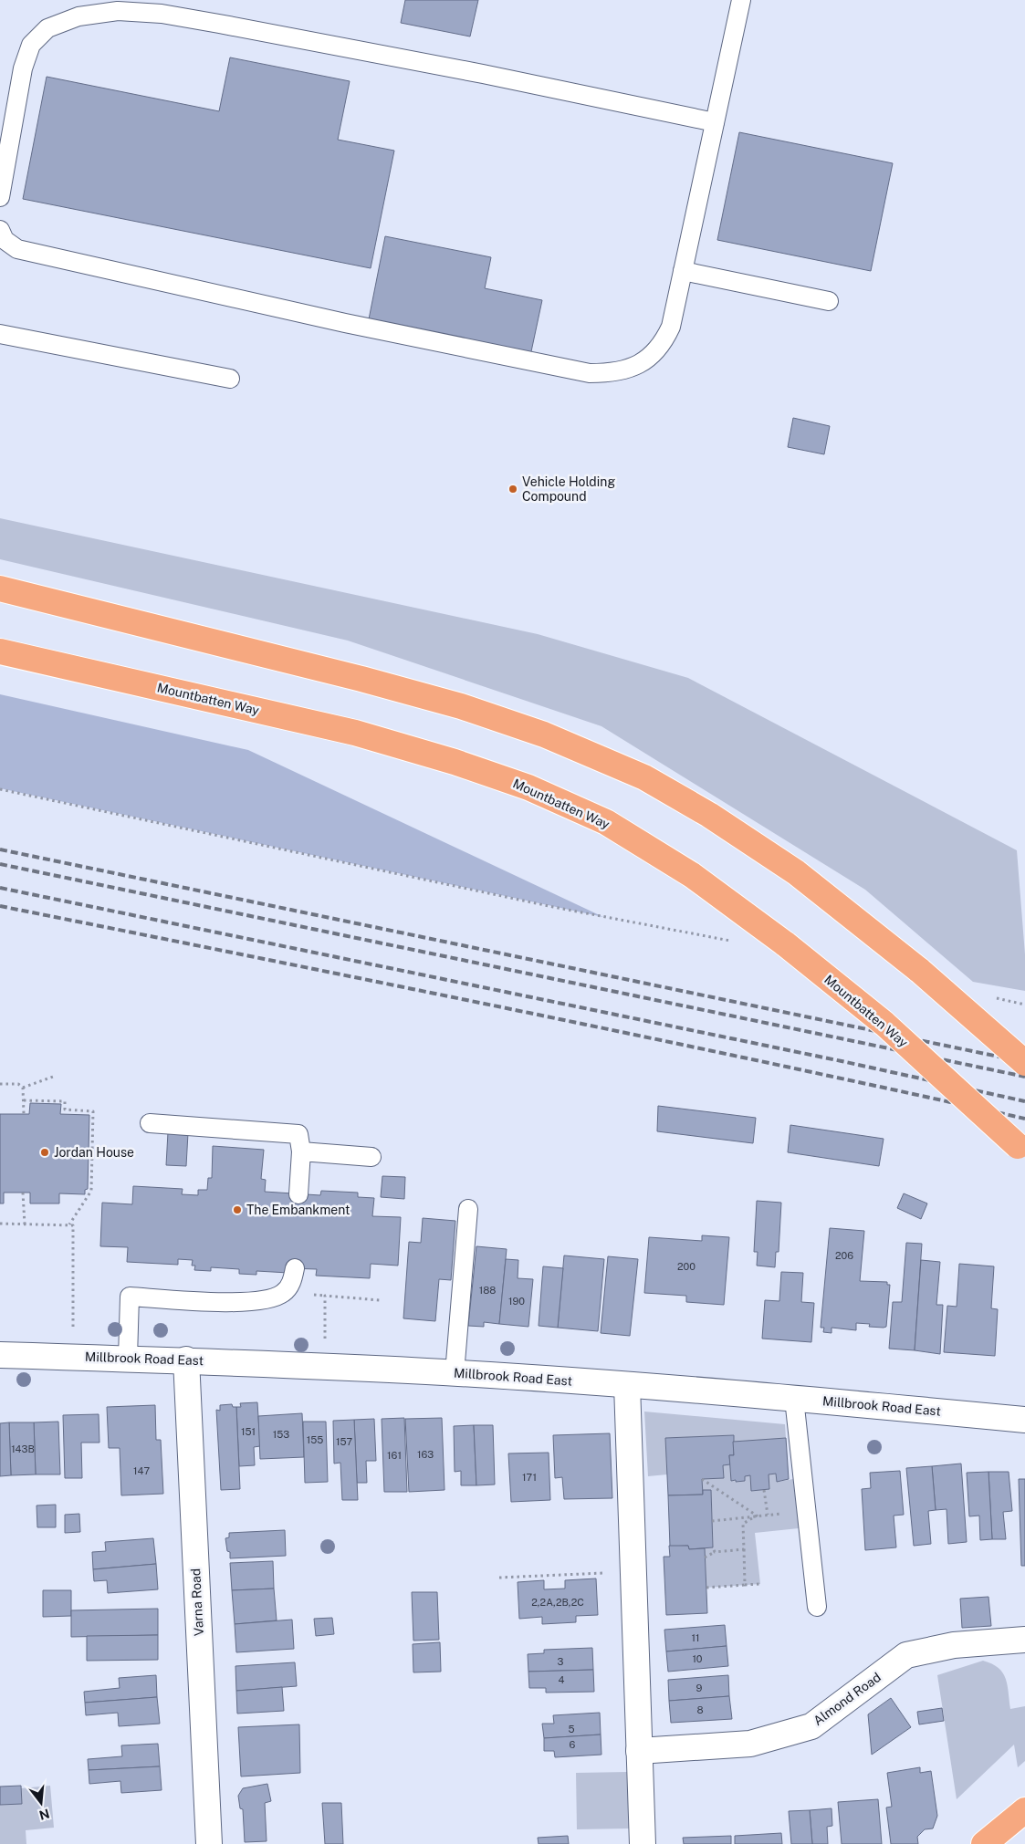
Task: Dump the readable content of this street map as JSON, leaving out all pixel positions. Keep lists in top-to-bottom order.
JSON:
{
  "streets": {
    "highway": ["Mountbatten Way"],
    "street": ["Millbrook Road East", "Varna Road", "Almond Road"]
  },
  "crossings": [
    ["Millbrook Road East", "Varna Road"]
  ],
  "places": ["Vehicle Holding Compound", "Jordan House", "The Embankment"],
  "house_numbers": [
    "206",
    "200",
    "188",
    "190",
    "151",
    "153",
    "155",
    "157",
    "143B",
    "163",
    "161",
    "147",
    "171",
    "2,2A,2B,2C",
    "11",
    "10",
    "3",
    "4",
    "9",
    "8",
    "5",
    "6"
  ],
  "north": "bottom"
}
